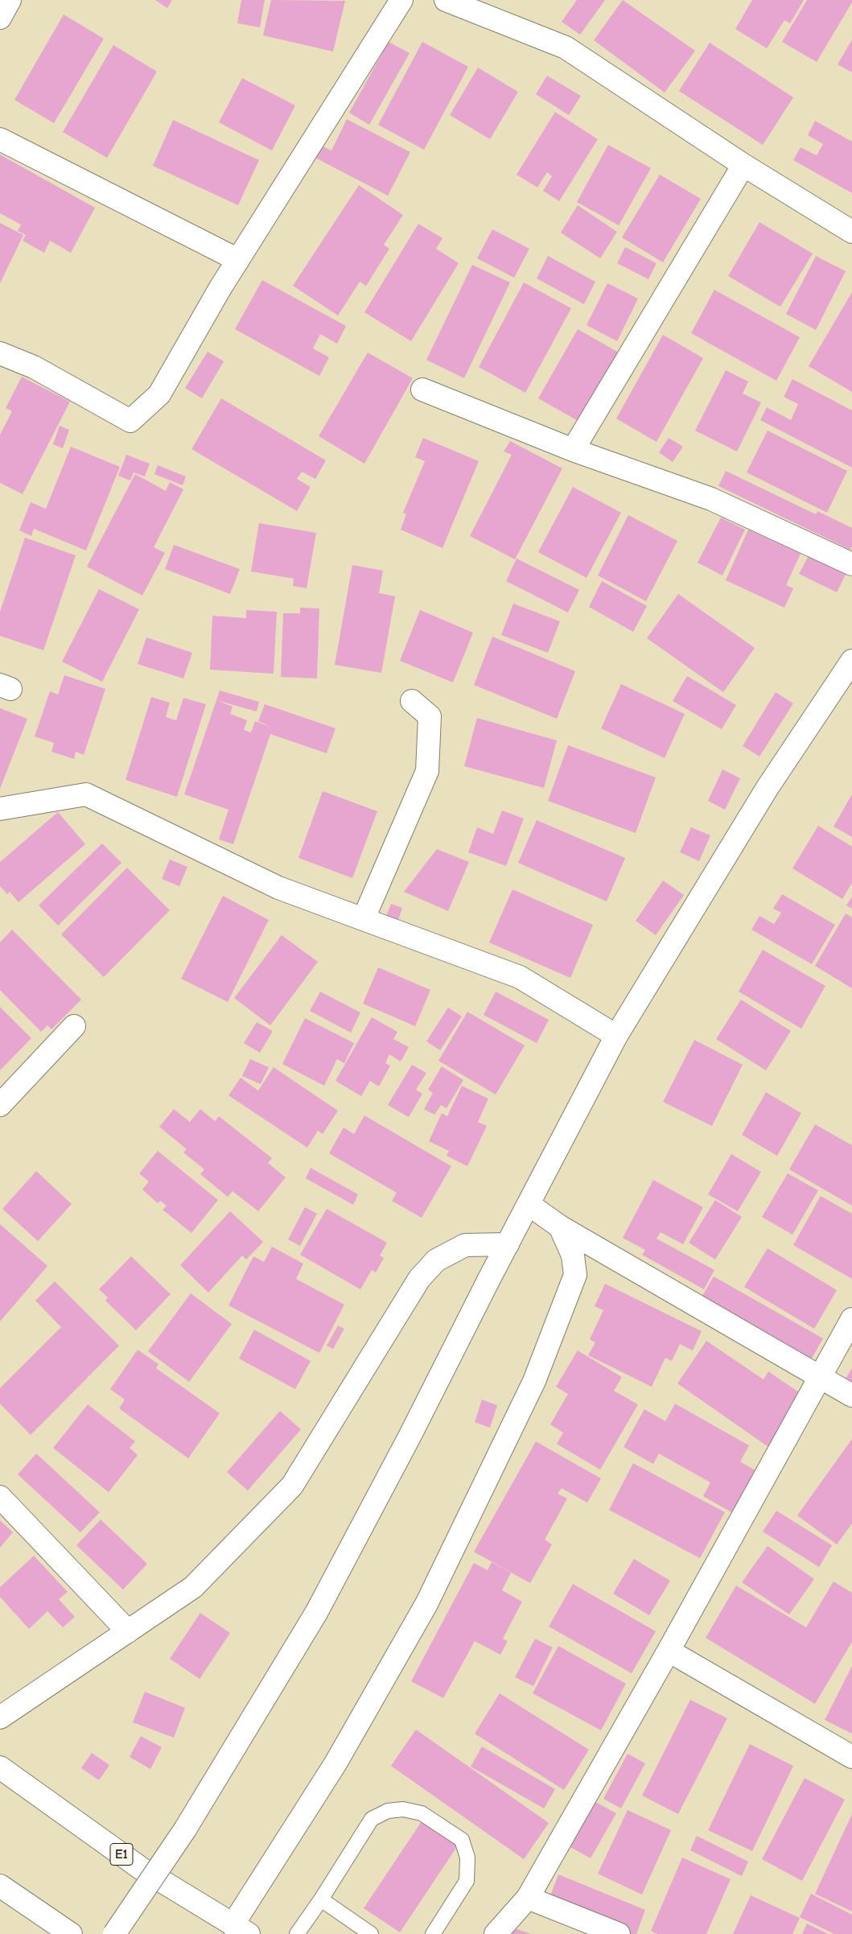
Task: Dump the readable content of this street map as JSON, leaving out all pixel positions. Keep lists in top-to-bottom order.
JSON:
{
  "streets": {
    "main road": ["E1"]
  }
}
